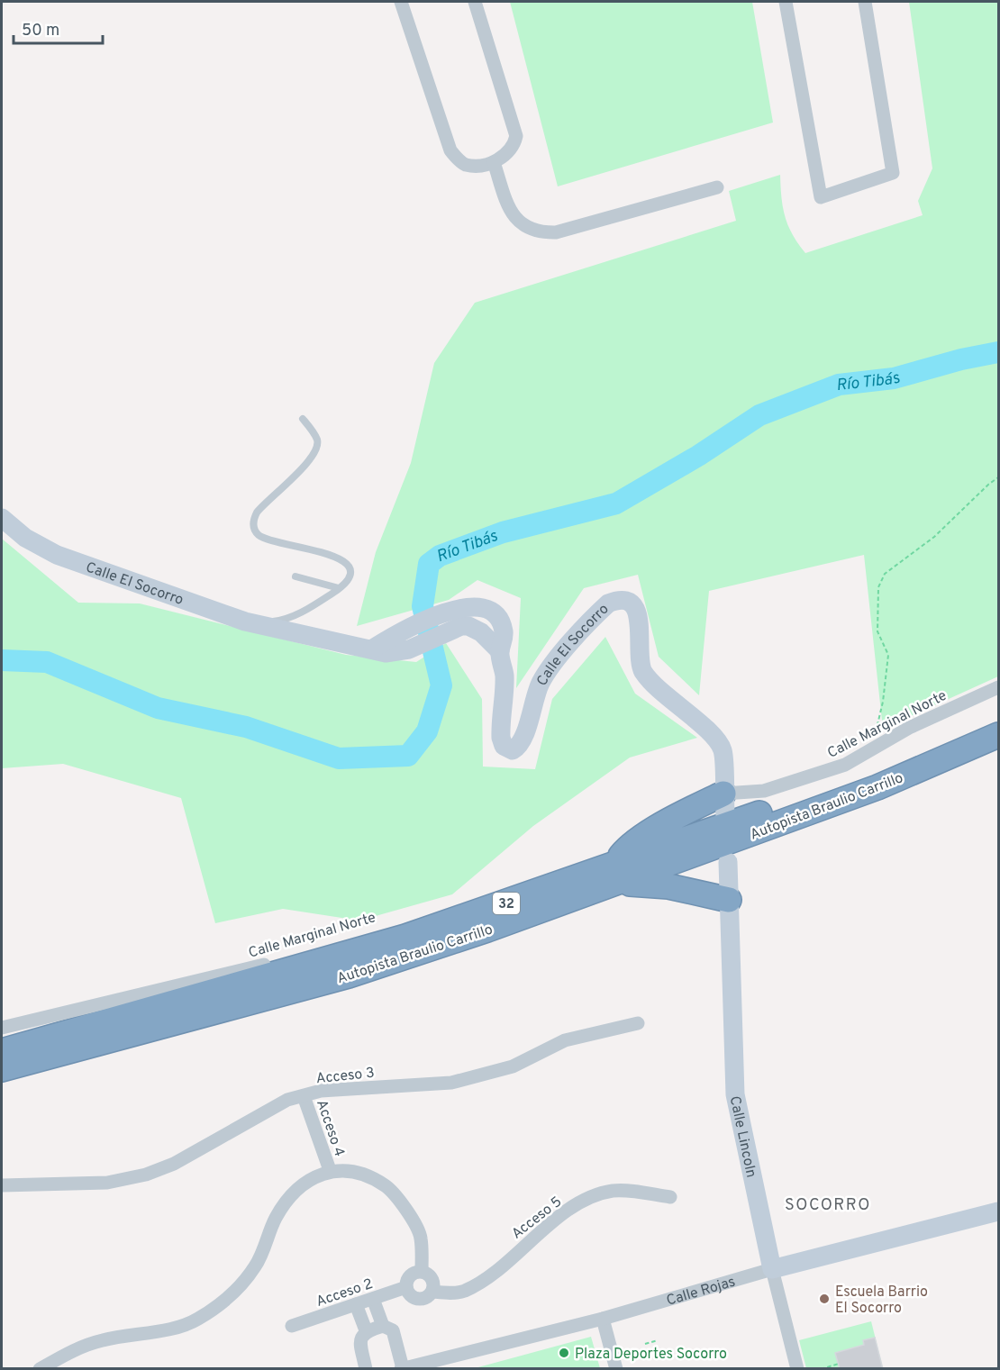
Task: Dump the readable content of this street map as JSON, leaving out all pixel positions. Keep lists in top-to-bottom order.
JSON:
{
  "streets": {
    "highway": ["Autopista Braulio Carrillo", "32"],
    "street": [
      "Calle El Socorro",
      "Calle Marginal Norte",
      "Acceso 3",
      "Acceso 4",
      "Calle Lincoln",
      "Acceso 5",
      "Calle Rojas",
      "Acceso 2"
    ]
  },
  "crossings": [
    ["Calle El Socorro", "Calle Marginal Norte"],
    ["Calle Marginal Norte", "Autopista Braulio Carrillo"],
    ["Acceso 3", "Acceso 4"],
    ["Calle Lincoln", "Calle Rojas"],
    ["Acceso 5", "Acceso 2"]
  ],
  "districts": ["SOCORRO"],
  "water": ["Río Tibás"],
  "places": ["Escuela Barrio El Socorro", "Plaza Deportes Socorro"],
  "scale_bar": "50 m"
}
